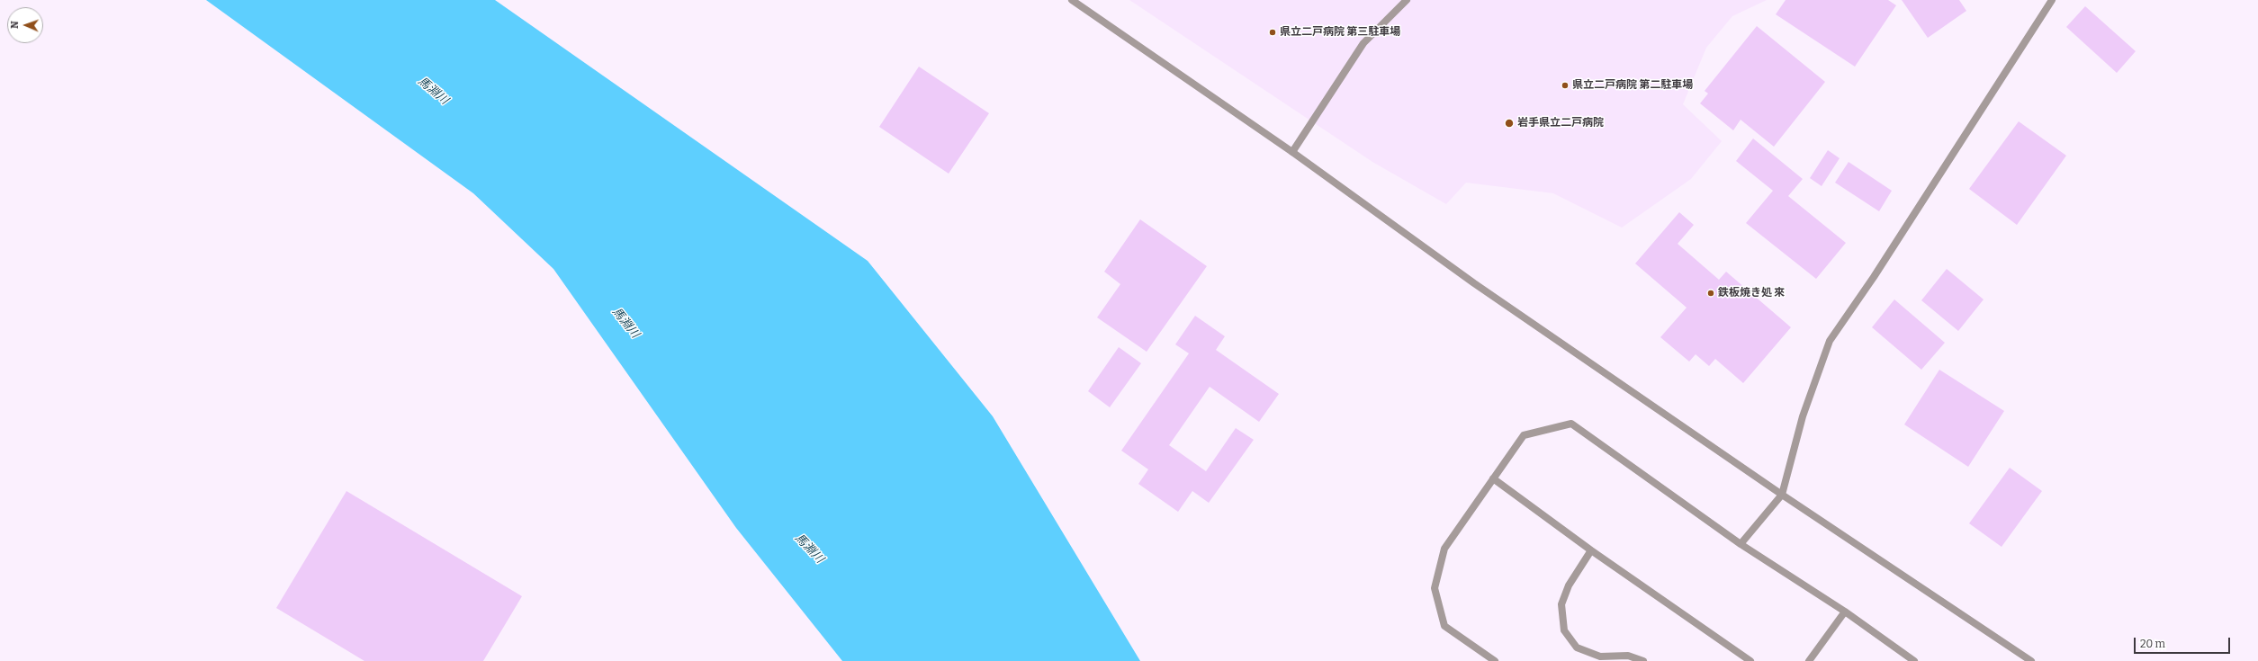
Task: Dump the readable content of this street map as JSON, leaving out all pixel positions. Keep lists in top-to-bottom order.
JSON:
{
  "water": ["馬淵川"],
  "places": [
    "県立二戸病院 第三駐車場",
    "県立二戸病院 第二駐車場",
    "岩手県立二戸病院",
    "鉄板焼き処 來"
  ],
  "scale_bar": "20 m",
  "north": "left"
}
